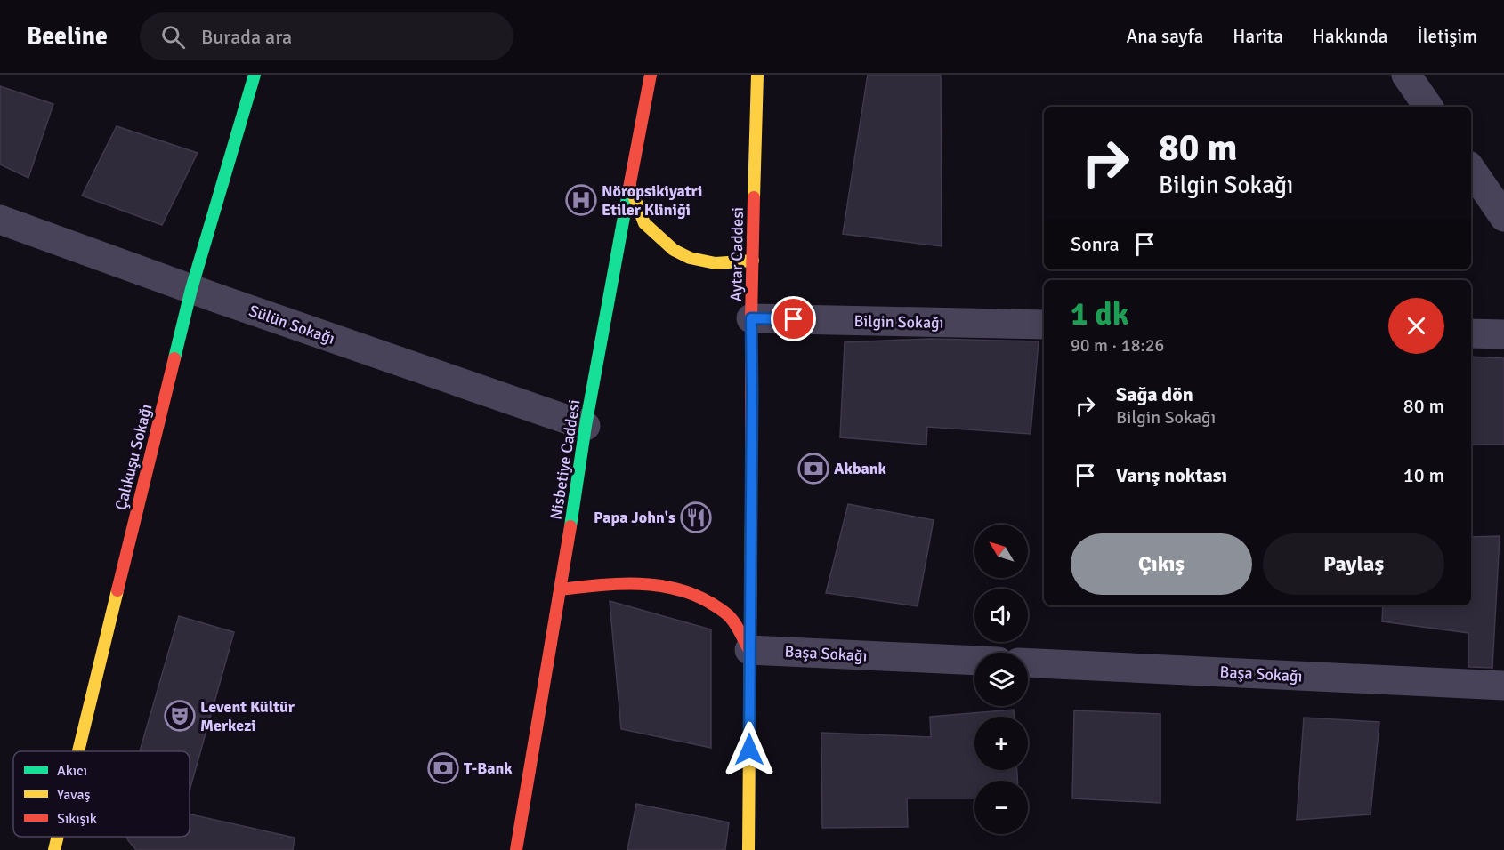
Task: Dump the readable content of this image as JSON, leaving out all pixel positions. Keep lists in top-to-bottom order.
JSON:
{
  "streets": {
    "main road": ["Aytar Caddesi", "Çalıkuşu Sokağı", "Nisbetiye Caddesi"],
    "street": ["Bilgin Sokağı", "Sülün Sokağı", "Başa Sokağı"]
  },
  "crossings": [
    ["Aytar Caddesi", "Bilgin Sokağı"],
    ["Aytar Caddesi", "Başa Sokağı"],
    ["Sülün Sokağı", "Çalıkuşu Sokağı"],
    ["Sülün Sokağı", "Nisbetiye Caddesi"]
  ],
  "places": {
    "hospital": ["Nöropsikiyatri Etiler Kliniği"],
    "bank": ["Akbank", "T-Bank"],
    "restaurant": ["Papa John's"],
    "theatre": ["Levent Kültür Merkezi"]
  },
  "legend": ["Akıcı", "Yavaş", "Sıkışık"],
  "north": "top left",
  "page": {
    "header": "Beeline",
    "search": "Burada ara",
    "nav": [
      "Ana sayfa",
      "Harita",
      "Hakkında",
      "İletişim"
    ],
    "turn": ["80 m", "Bilgin Sokağı"],
    "then": "Sonra",
    "heading": ["1 dk", "90 m · 18:26"],
    "list": [
      {
        "name": "Sağa dön",
        "note": "Bilgin Sokağı",
        "value": "80 m"
      },
      {
        "name": "Varış noktası",
        "value": "10 m"
      }
    ],
    "buttons": ["Çıkış", "Paylaş"],
    "map_buttons": ["+", "−"]
  }
}
